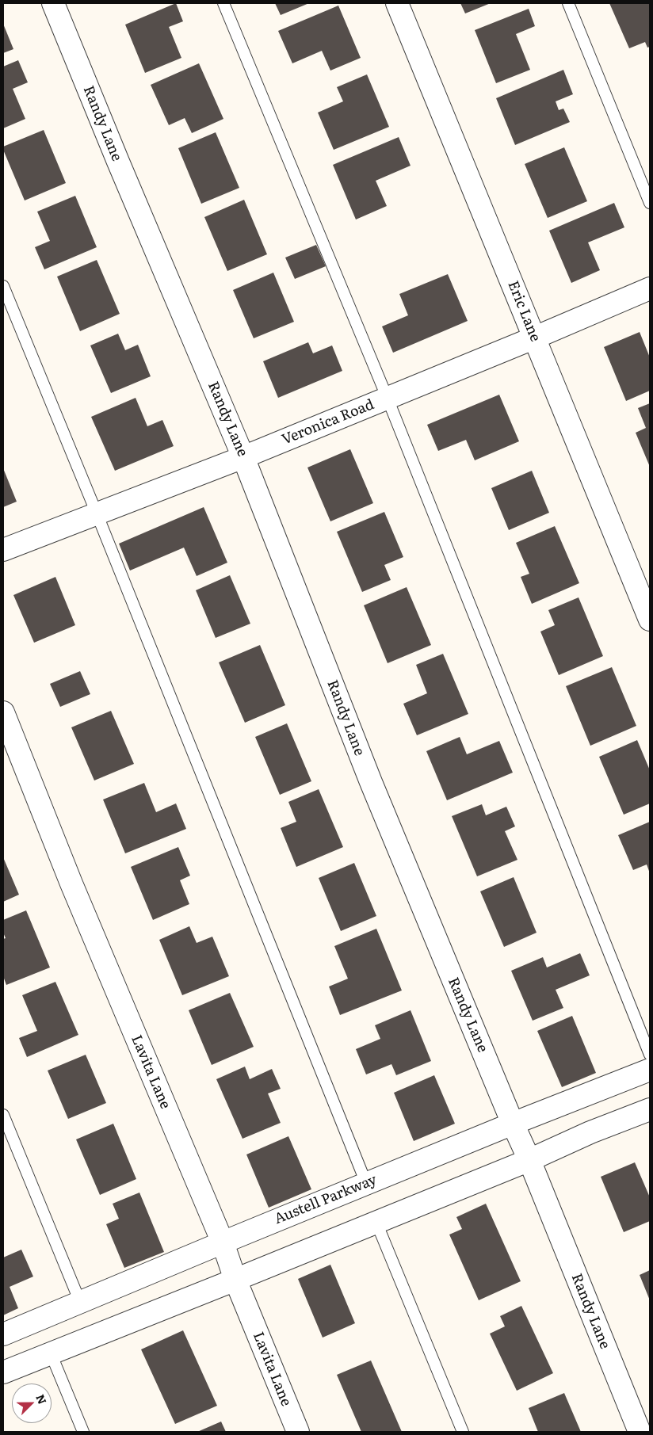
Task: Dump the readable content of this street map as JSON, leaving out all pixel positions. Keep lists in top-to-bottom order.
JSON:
{
  "streets": {
    "street": [
      "Randy Lane",
      "Eric Lane",
      "Veronica Road",
      "Lavita Lane",
      "Austell Parkway"
    ]
  },
  "crossings": [
    ["Randy Lane", "Veronica Road"],
    ["Randy Lane", "Austell Parkway"],
    ["Eric Lane", "Veronica Road"],
    ["Lavita Lane", "Austell Parkway"]
  ],
  "north": "top right"
}
